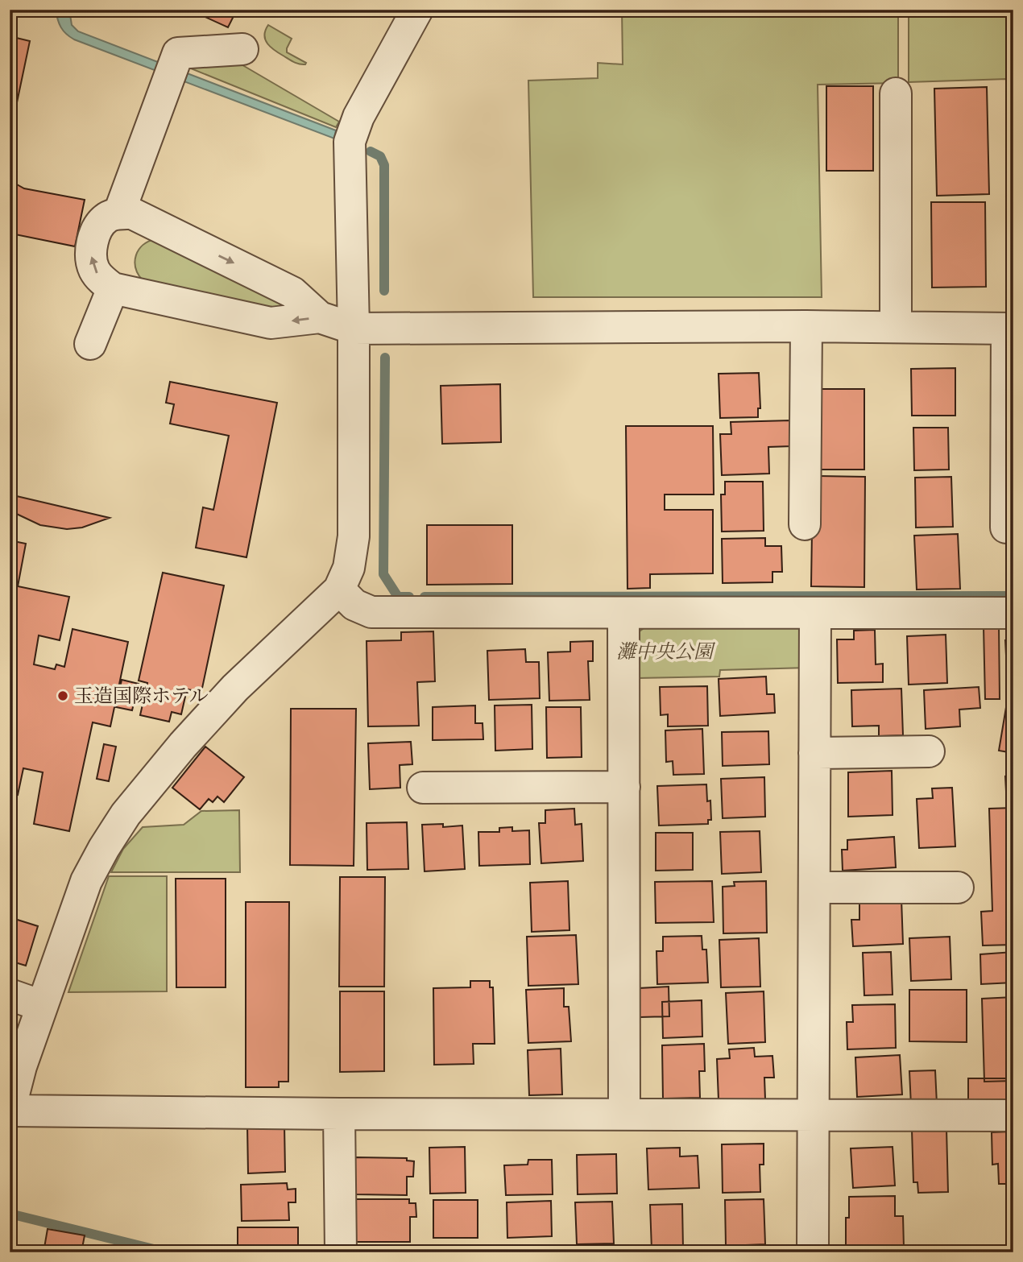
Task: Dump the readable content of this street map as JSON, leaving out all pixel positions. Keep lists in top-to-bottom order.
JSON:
{
  "parks": ["灘中央公園"],
  "places": ["玉造国際ホテル"]
}
